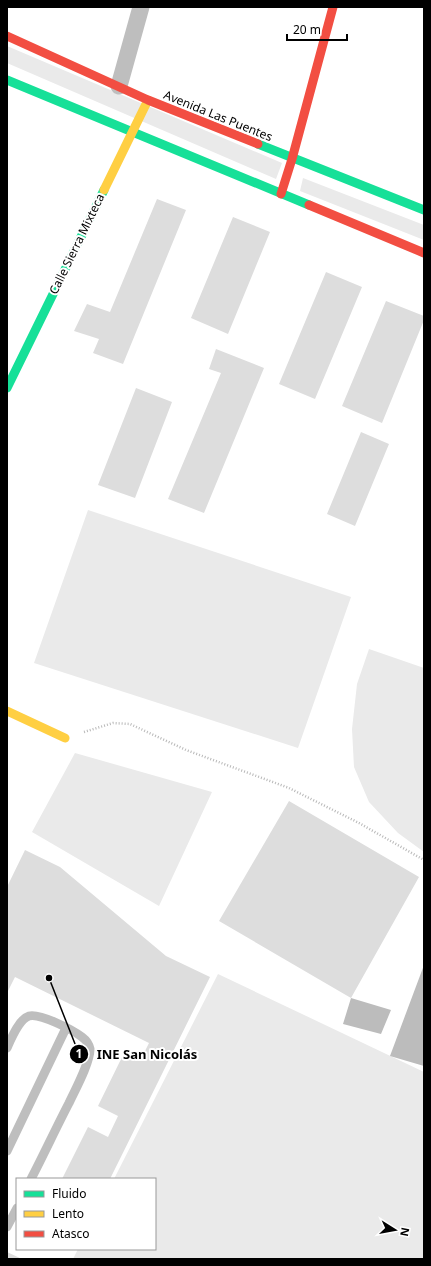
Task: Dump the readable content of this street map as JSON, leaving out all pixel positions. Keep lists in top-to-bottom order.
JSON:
{
  "streets": {
    "street": ["Avenida Las Puentes", "Calle Sierra Mixteca"]
  },
  "crossings": [
    ["Avenida Las Puentes", "Calle Sierra Mixteca"]
  ],
  "places": ["INE San Nicolás"],
  "legend": ["Fluido", "Lento", "Atasco"],
  "scale_bar": "20 m",
  "north": "right"
}
